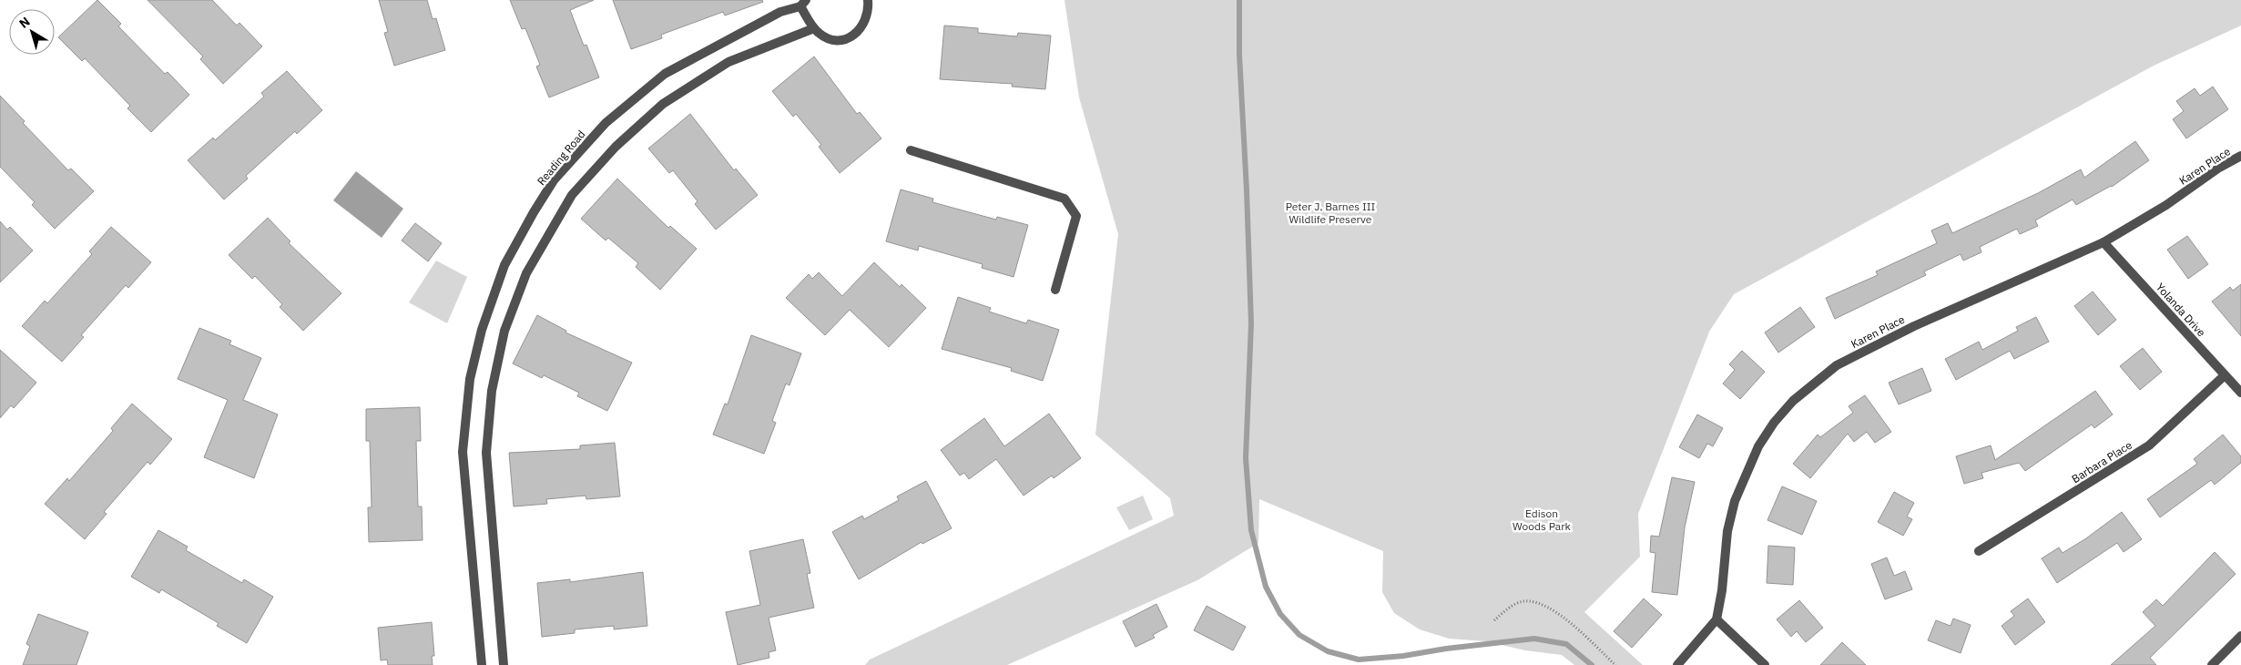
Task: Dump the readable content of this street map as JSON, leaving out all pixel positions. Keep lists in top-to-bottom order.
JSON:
{
  "streets": {
    "street": [
      "Reading Road",
      "Karen Place",
      "Yolanda Drive",
      "Barbara Place"
    ]
  },
  "crossings": [
    ["Karen Place", "Yolanda Drive"],
    ["Yolanda Drive", "Barbara Place"]
  ],
  "parks": ["Peter J. Barnes III Wildlife Preserve", "Edison Woods Park"],
  "north": "top left"
}
